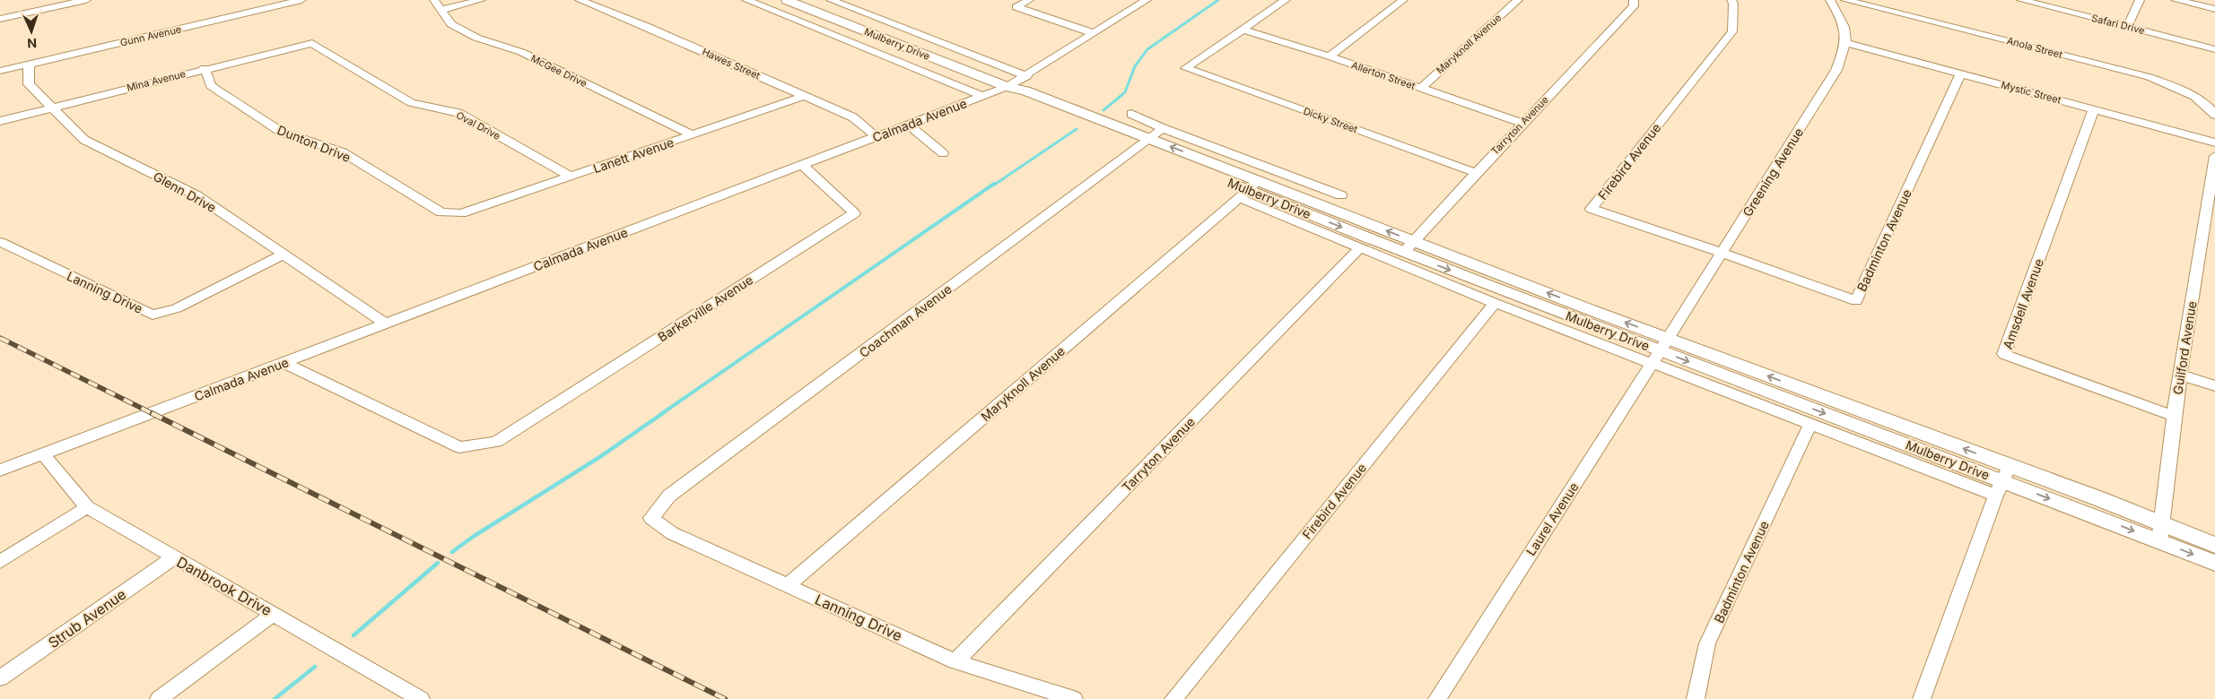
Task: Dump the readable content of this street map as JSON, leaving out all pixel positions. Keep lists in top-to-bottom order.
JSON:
{
  "streets": {
    "main road": ["Mulberry Drive"],
    "street": [
      "Safari Drive",
      "Gunn Avenue",
      "Maryknoll Avenue",
      "Anola Street",
      "Hawes Street",
      "McGee Drive",
      "Allerton Street",
      "Mina Avenue",
      "Mystic Street",
      "Calmada Avenue",
      "Dicky Street",
      "Oval Drive",
      "Tarryton Avenue",
      "Dunton Drive",
      "Lanett Avenue",
      "Firebird Avenue",
      "Greening Avenue",
      "Glenn Drive",
      "Badminton Avenue",
      "Lanning Drive",
      "Amsdell Avenue",
      "Barkerville Avenue",
      "Coachman Avenue",
      "Guilford Avenue",
      "Laurel Avenue",
      "Danbrook Drive",
      "Strub Avenue"
    ]
  },
  "crossings": [
    ["Gunn Avenue", "Glenn Drive"],
    ["Mulberry Drive", "Maryknoll Avenue"],
    ["Mulberry Drive", "Calmada Avenue"],
    ["Mulberry Drive", "Tarryton Avenue"],
    ["Mulberry Drive", "Greening Avenue"],
    ["Mulberry Drive", "Coachman Avenue"],
    ["Mulberry Drive", "Guilford Avenue"],
    ["Mulberry Drive", "Laurel Avenue"],
    ["Maryknoll Avenue", "Allerton Street"],
    ["Maryknoll Avenue", "Lanning Drive"],
    ["Hawes Street", "Calmada Avenue"],
    ["Hawes Street", "Lanett Avenue"],
    ["McGee Drive", "Lanett Avenue"],
    ["Allerton Street", "Dicky Street"],
    ["Allerton Street", "Tarryton Avenue"],
    ["Mina Avenue", "Oval Drive"],
    ["Mina Avenue", "Dunton Drive"],
    ["Mina Avenue", "Glenn Drive"],
    ["Mystic Street", "Greening Avenue"],
    ["Mystic Street", "Badminton Avenue"],
    ["Mystic Street", "Amsdell Avenue"],
    ["Calmada Avenue", "Glenn Drive"],
    ["Calmada Avenue", "Barkerville Avenue"],
    ["Calmada Avenue", "Danbrook Drive"],
    ["Dicky Street", "Tarryton Avenue"],
    ["Oval Drive", "Lanett Avenue"],
    ["Tarryton Avenue", "Lanning Drive"],
    ["Dunton Drive", "Lanett Avenue"],
    ["Firebird Avenue", "Greening Avenue"],
    ["Firebird Avenue", "Badminton Avenue"],
    ["Greening Avenue", "Badminton Avenue"],
    ["Greening Avenue", "Laurel Avenue"],
    ["Glenn Drive", "Lanning Drive"],
    ["Lanning Drive", "Coachman Avenue"],
    ["Amsdell Avenue", "Guilford Avenue"],
    ["Danbrook Drive", "Strub Avenue"]
  ],
  "north": "bottom"
}
